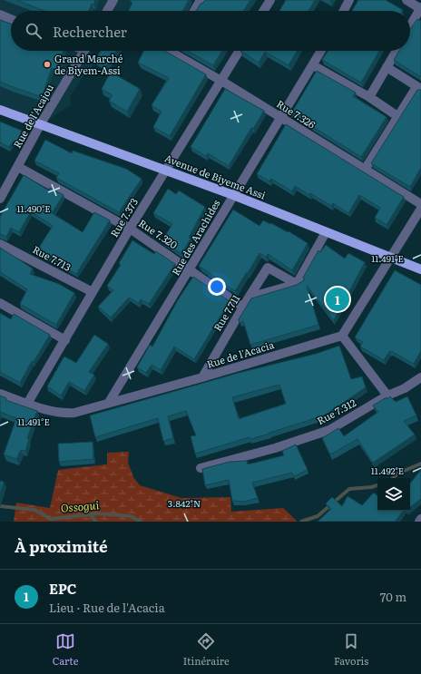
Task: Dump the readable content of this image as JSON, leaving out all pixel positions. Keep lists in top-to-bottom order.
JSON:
{
  "streets": {
    "main road": ["Avenue de Biyeme Assi"],
    "street": [
      "Rue 7.326",
      "Rue de l'Acajou",
      "Rue 7.373",
      "Rue 7.320",
      "Rue des Arachides",
      "Rue 7.713",
      "Rue 7.711",
      "Rue de l'Acacia",
      "Rue 7.312"
    ]
  },
  "crossings": [
    ["Rue 7.326", "Rue 7.373"],
    ["Rue 7.326", "Rue des Arachides"],
    ["Rue de l'Acajou", "Avenue de Biyeme Assi"],
    ["Rue de l'Acajou", "Rue 7.320"],
    ["Avenue de Biyeme Assi", "Rue 7.373"],
    ["Avenue de Biyeme Assi", "Rue des Arachides"],
    ["Rue 7.373", "Rue 7.320"],
    ["Rue 7.373", "Rue 7.713"],
    ["Rue 7.373", "Rue de l'Acacia"],
    ["Rue 7.320", "Rue des Arachides"],
    ["Rue 7.320", "Rue 7.711"],
    ["Rue des Arachides", "Rue de l'Acacia"],
    ["Rue 7.711", "Rue de l'Acacia"]
  ],
  "water": ["Ossogui"],
  "places": ["Grand Marché de Biyem-Assi"],
  "page": {
    "search": "Rechercher",
    "pins": "1",
    "heading": "À proximité",
    "list": [
      {
        "mark": "1",
        "name": "EPC",
        "note": "Lieu · Rue de l'Acacia",
        "value": "70 m"
      }
    ],
    "nav": ["Carte", "Itinéraire", "Favoris"]
  },
  "coordinates": [
    "11.490°E",
    "11.491°E",
    "11.492°E",
    "3.842°N"
  ]
}
